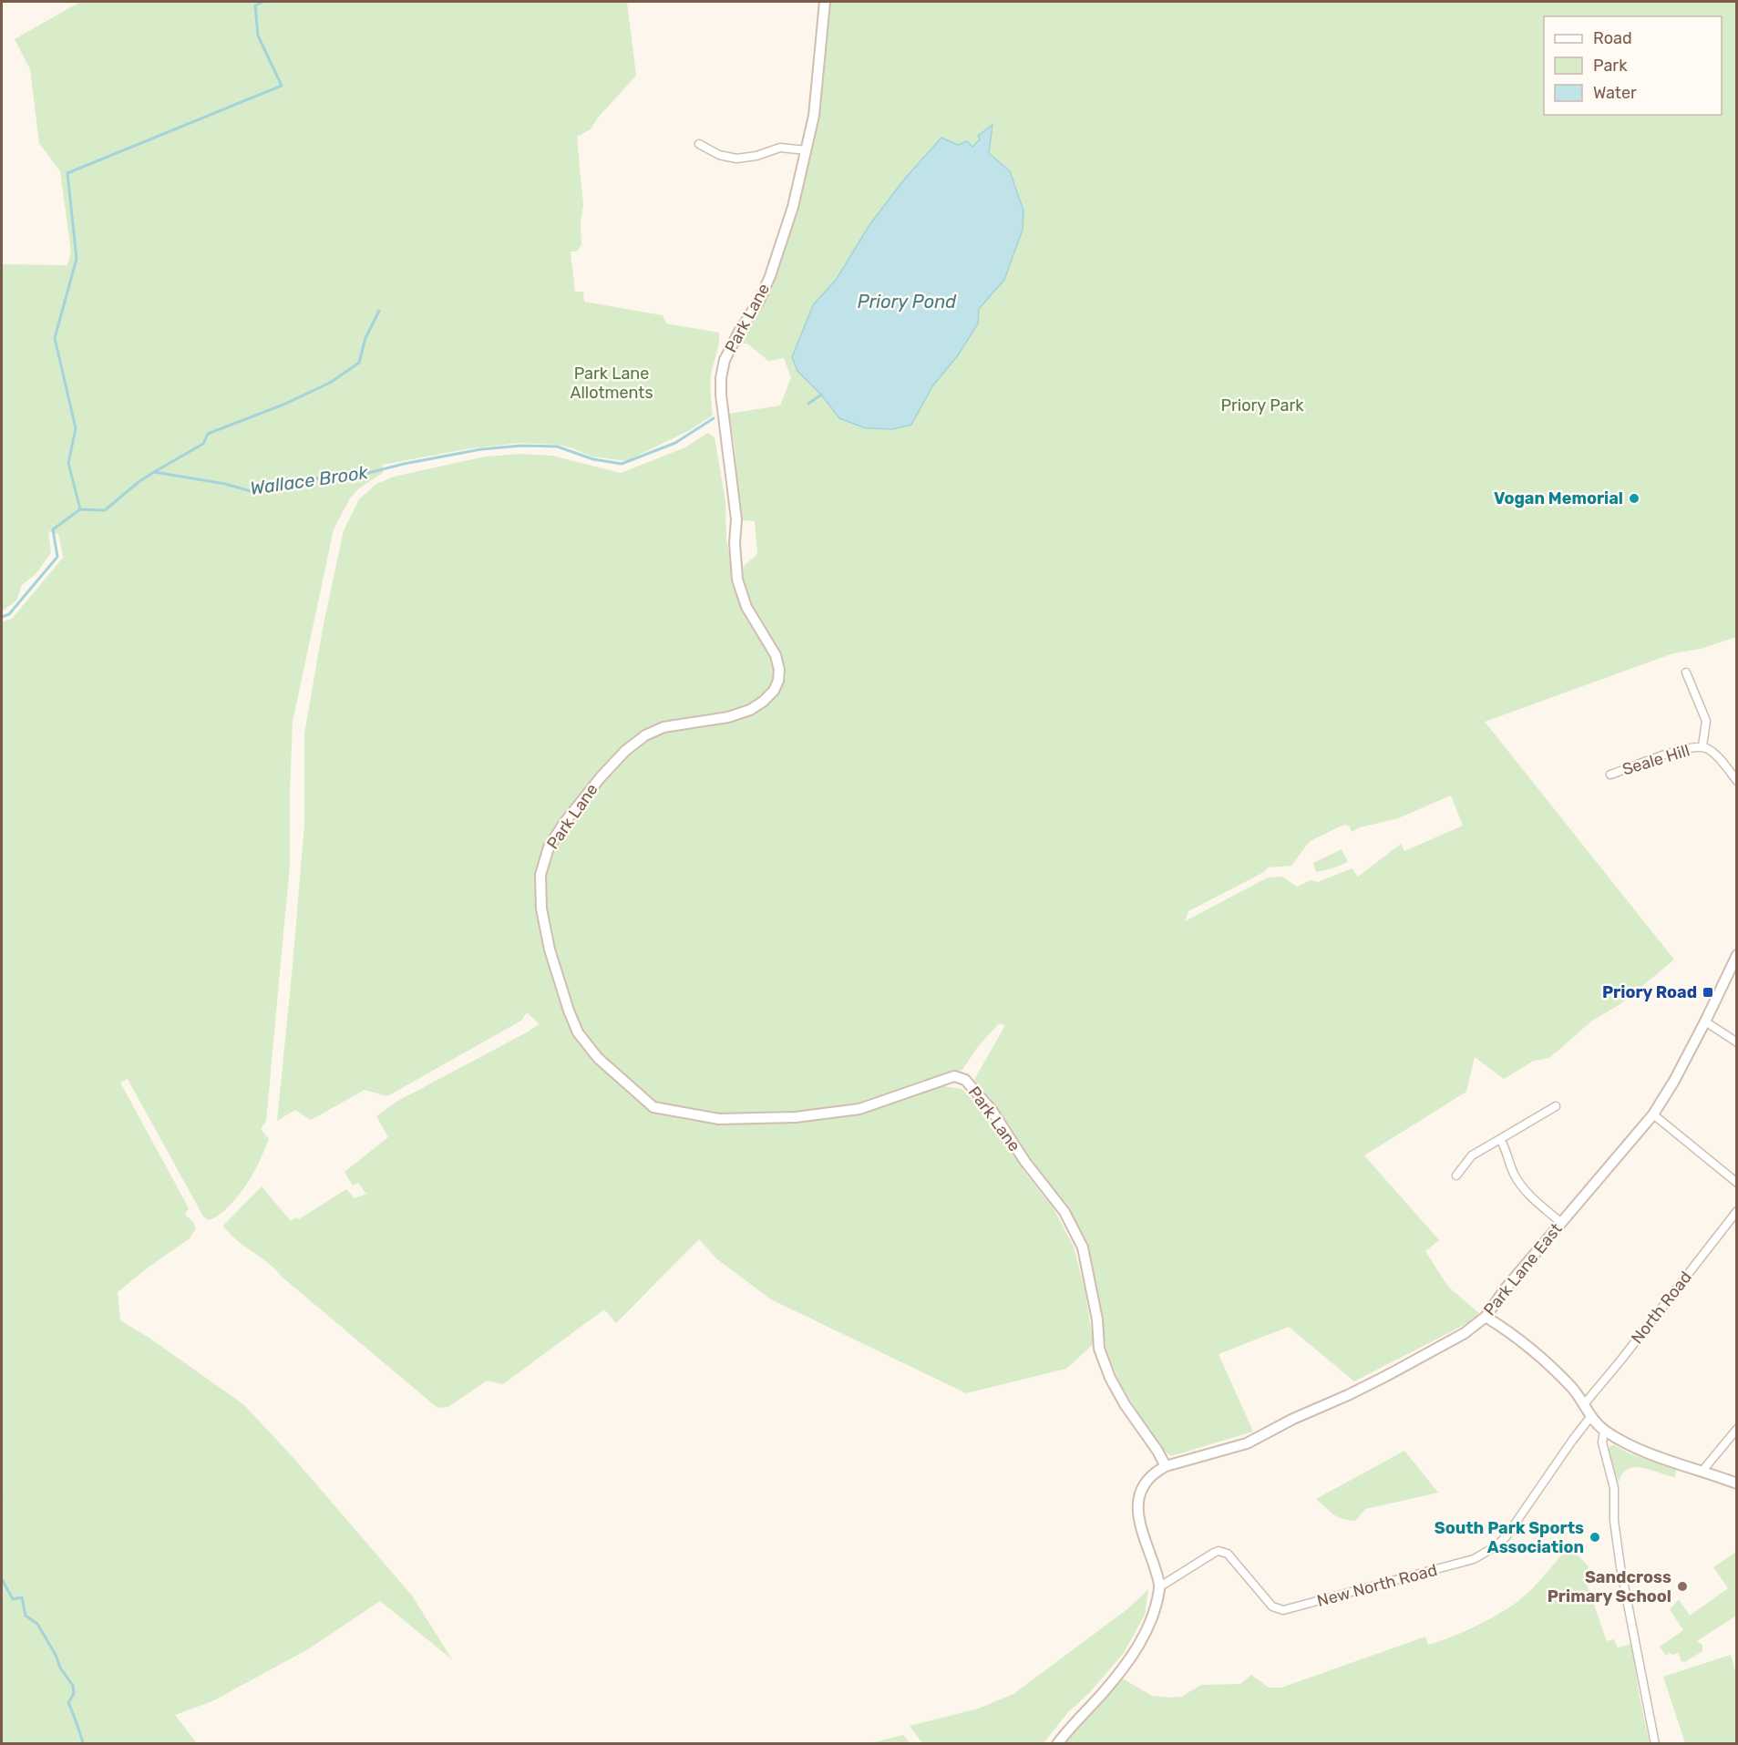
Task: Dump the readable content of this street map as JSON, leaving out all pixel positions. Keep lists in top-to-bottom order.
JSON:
{
  "streets": {
    "street": [
      "Park Lane",
      "Seale Hill",
      "Park Lane East",
      "North Road",
      "New North Road"
    ]
  },
  "crossings": [
    ["Park Lane", "Park Lane East"]
  ],
  "water": ["Priory Pond", "Wallace Brook"],
  "parks": ["Park Lane Allotments", "Priory Park"],
  "places": {
    "other": ["Vogan Memorial", "South Park Sports Association", "Sandcross Primary School"],
    "transit": ["Priory Road"]
  },
  "legend": ["Road", "Park", "Water"]
}
